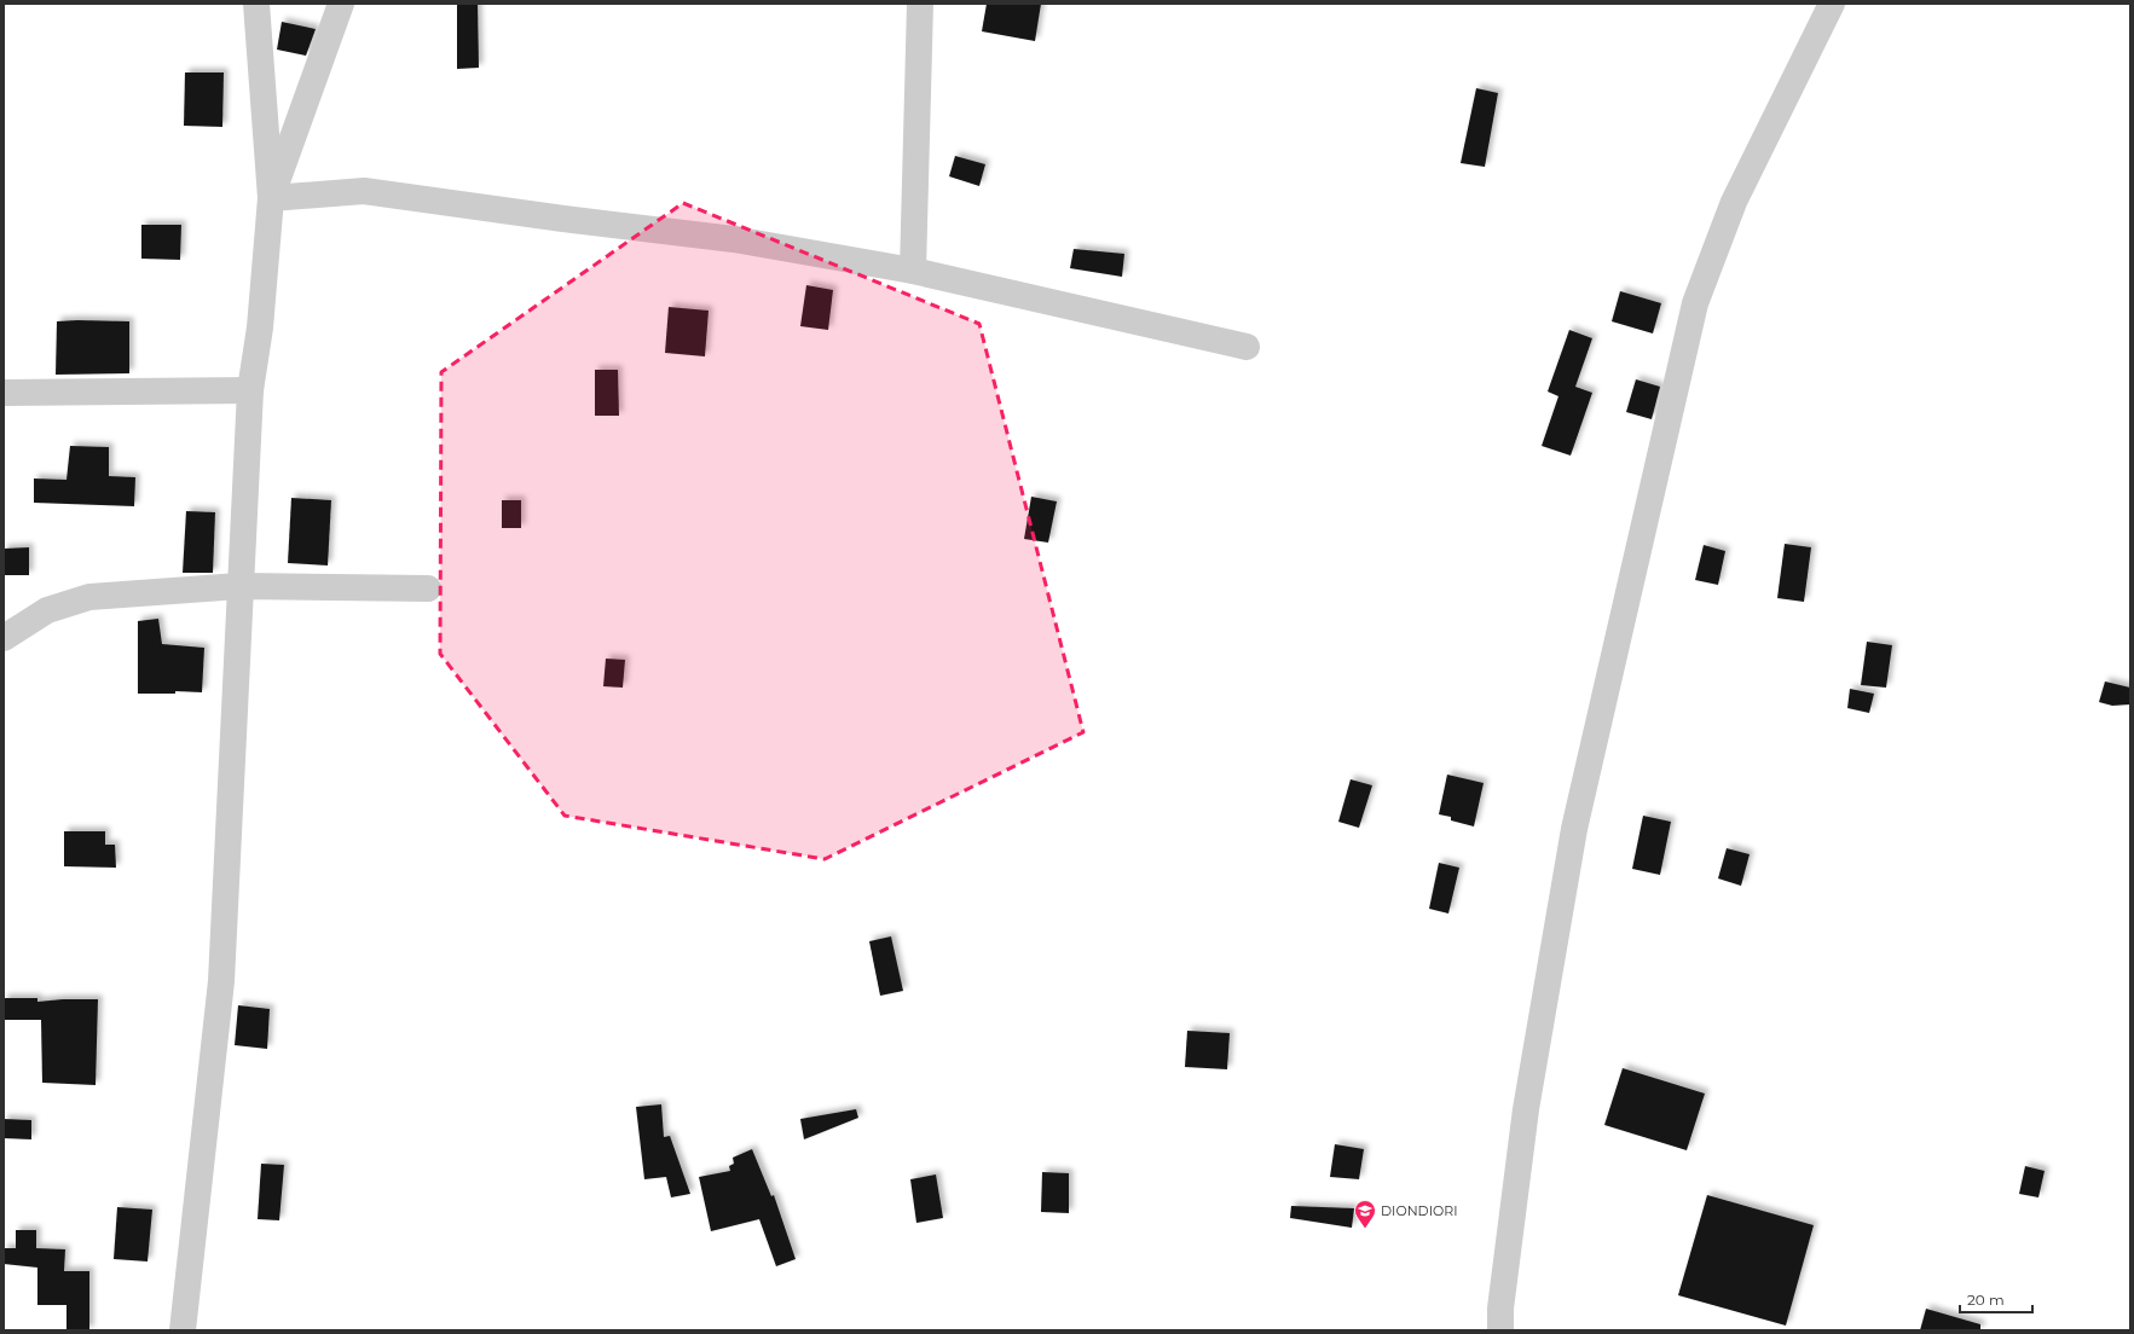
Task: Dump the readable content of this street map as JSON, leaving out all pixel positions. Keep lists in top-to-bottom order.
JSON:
{
  "places": {
    "school or university": ["DIONDIORI"]
  },
  "scale_bar": "20 m"
}
